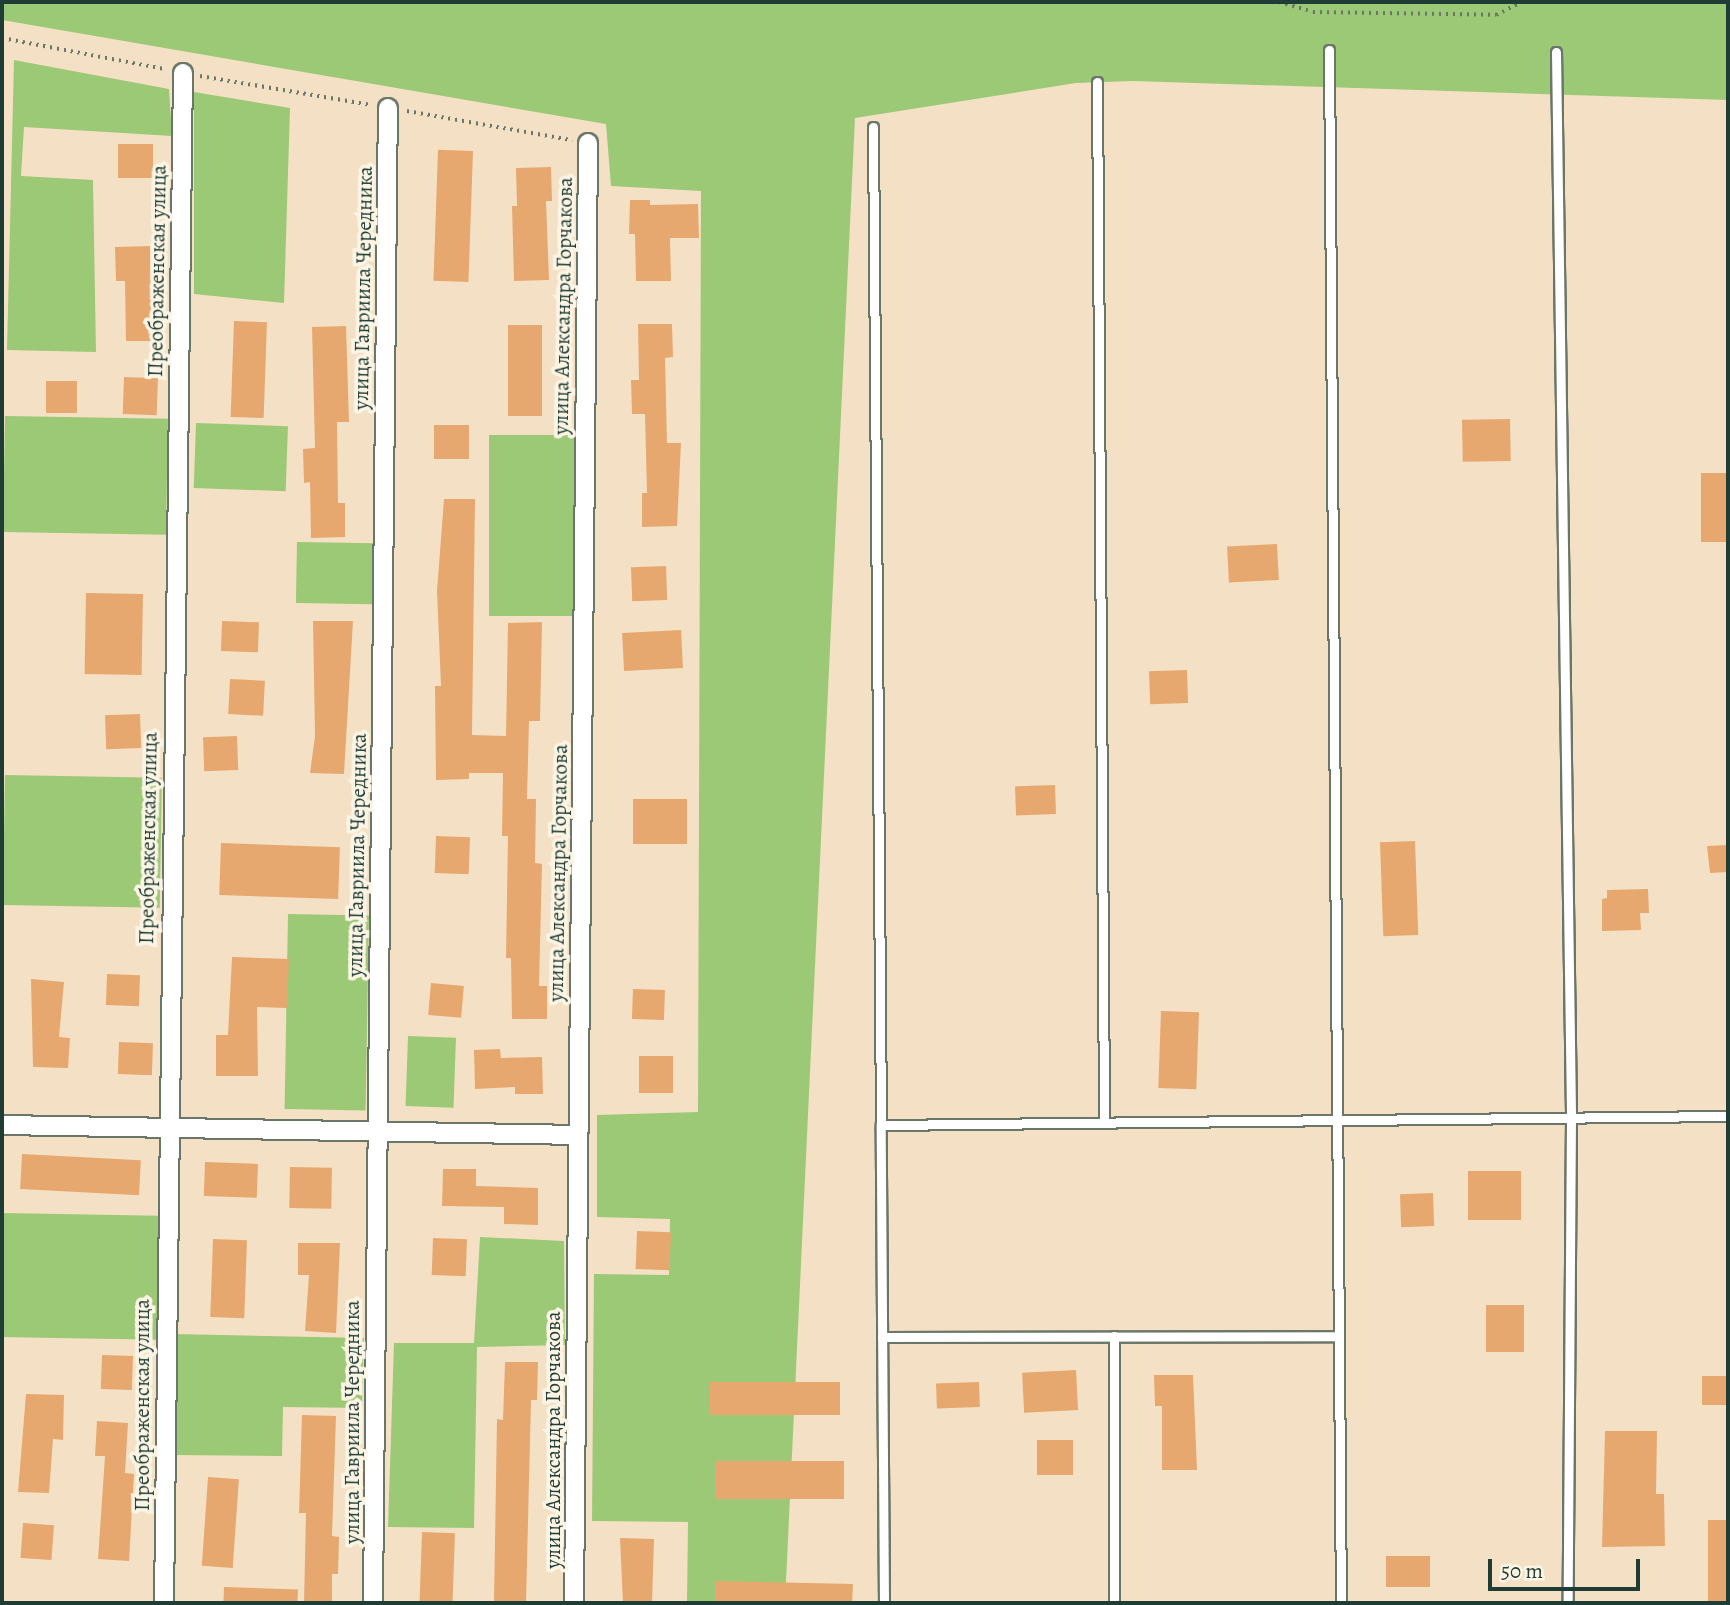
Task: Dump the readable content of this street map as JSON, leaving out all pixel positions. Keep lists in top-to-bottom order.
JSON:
{
  "streets": {
    "street": ["Преображенская улица", "улица Гавриила Чередника", "улица Александра Горчакова"]
  },
  "scale_bar": "50 m"
}
